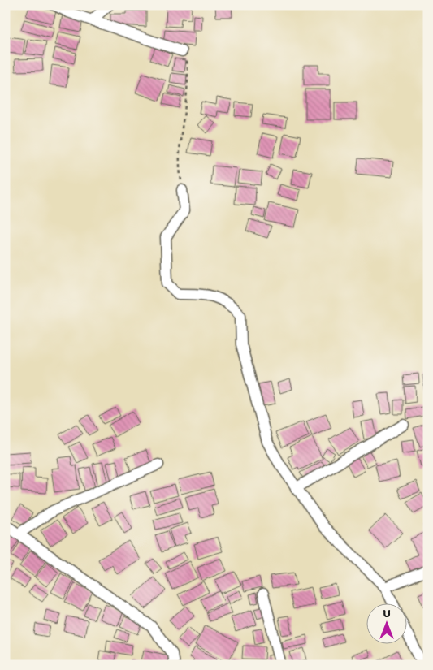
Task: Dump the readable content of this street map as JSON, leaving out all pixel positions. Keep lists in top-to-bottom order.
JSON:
{
  "north": "top"
}
